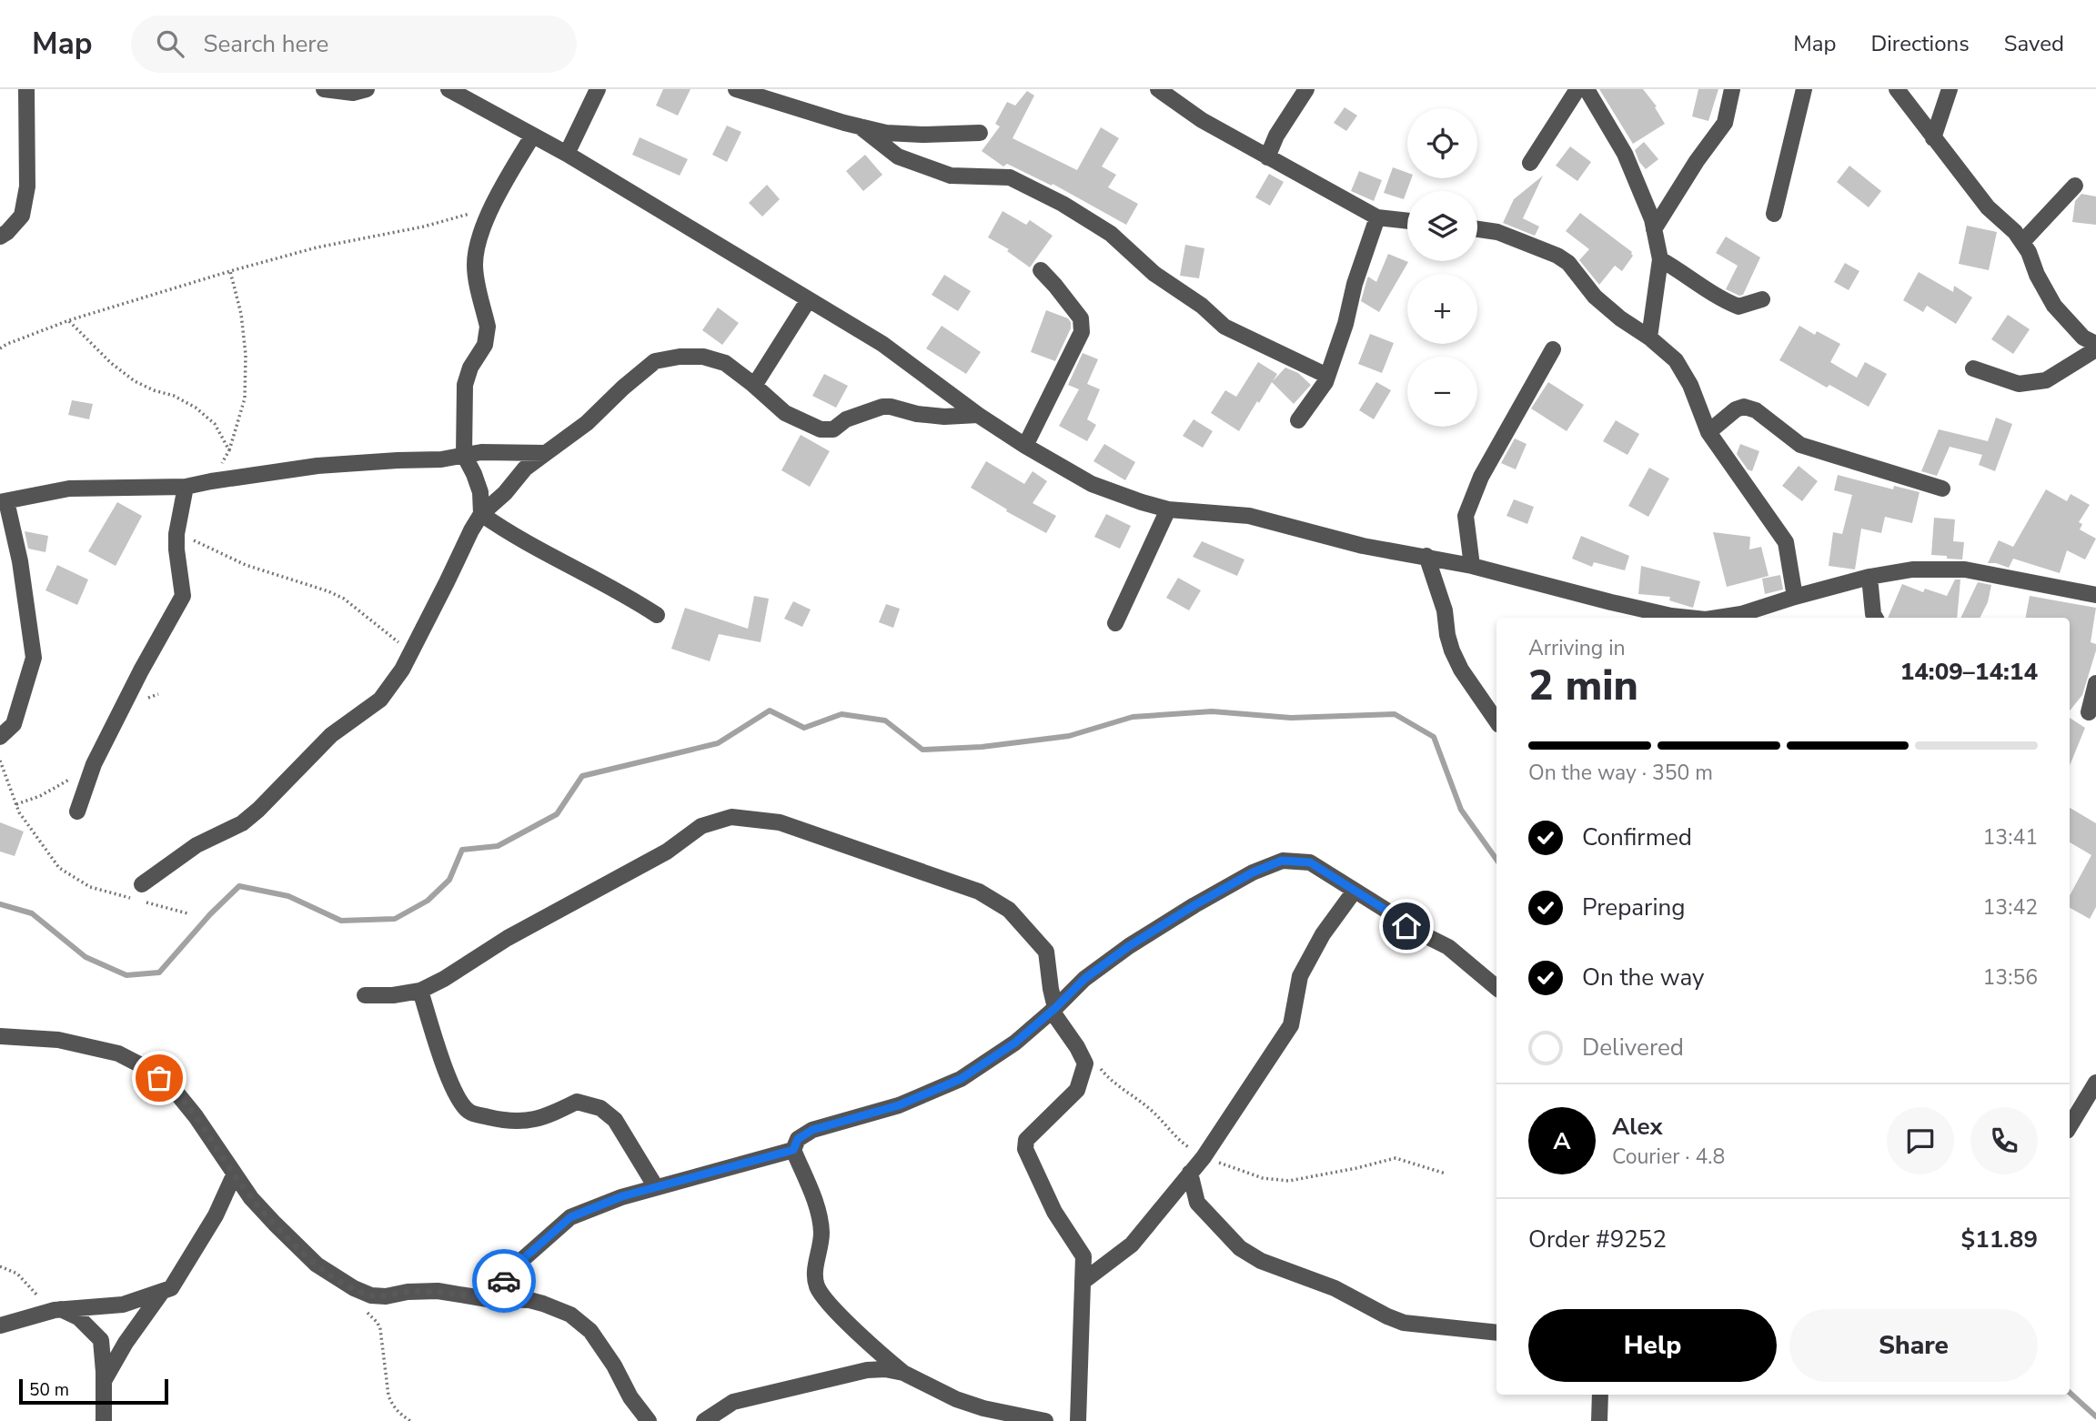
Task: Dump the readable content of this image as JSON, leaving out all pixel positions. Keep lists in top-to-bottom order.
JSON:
{
  "scale_bar": "50 m",
  "page": {
    "header": "Map",
    "search": "Search here",
    "nav": ["Map", "Directions", "Saved"],
    "map_buttons": ["+", "−"],
    "heading": ["2 min", "Arriving in", "14:09–14:14"],
    "panel": [
      "Alex",
      "Courier · 4.8",
      "Order #9252",
      "$11.89"
    ],
    "bar": "On the way · 350 m",
    "list": [
      ["Confirmed", "13:41"],
      ["Preparing", "13:42"],
      ["On the way", "13:56"],
      "Delivered"
    ],
    "round": "A",
    "buttons": ["Help", "Share"],
    "scale": "50 m"
  }
}
